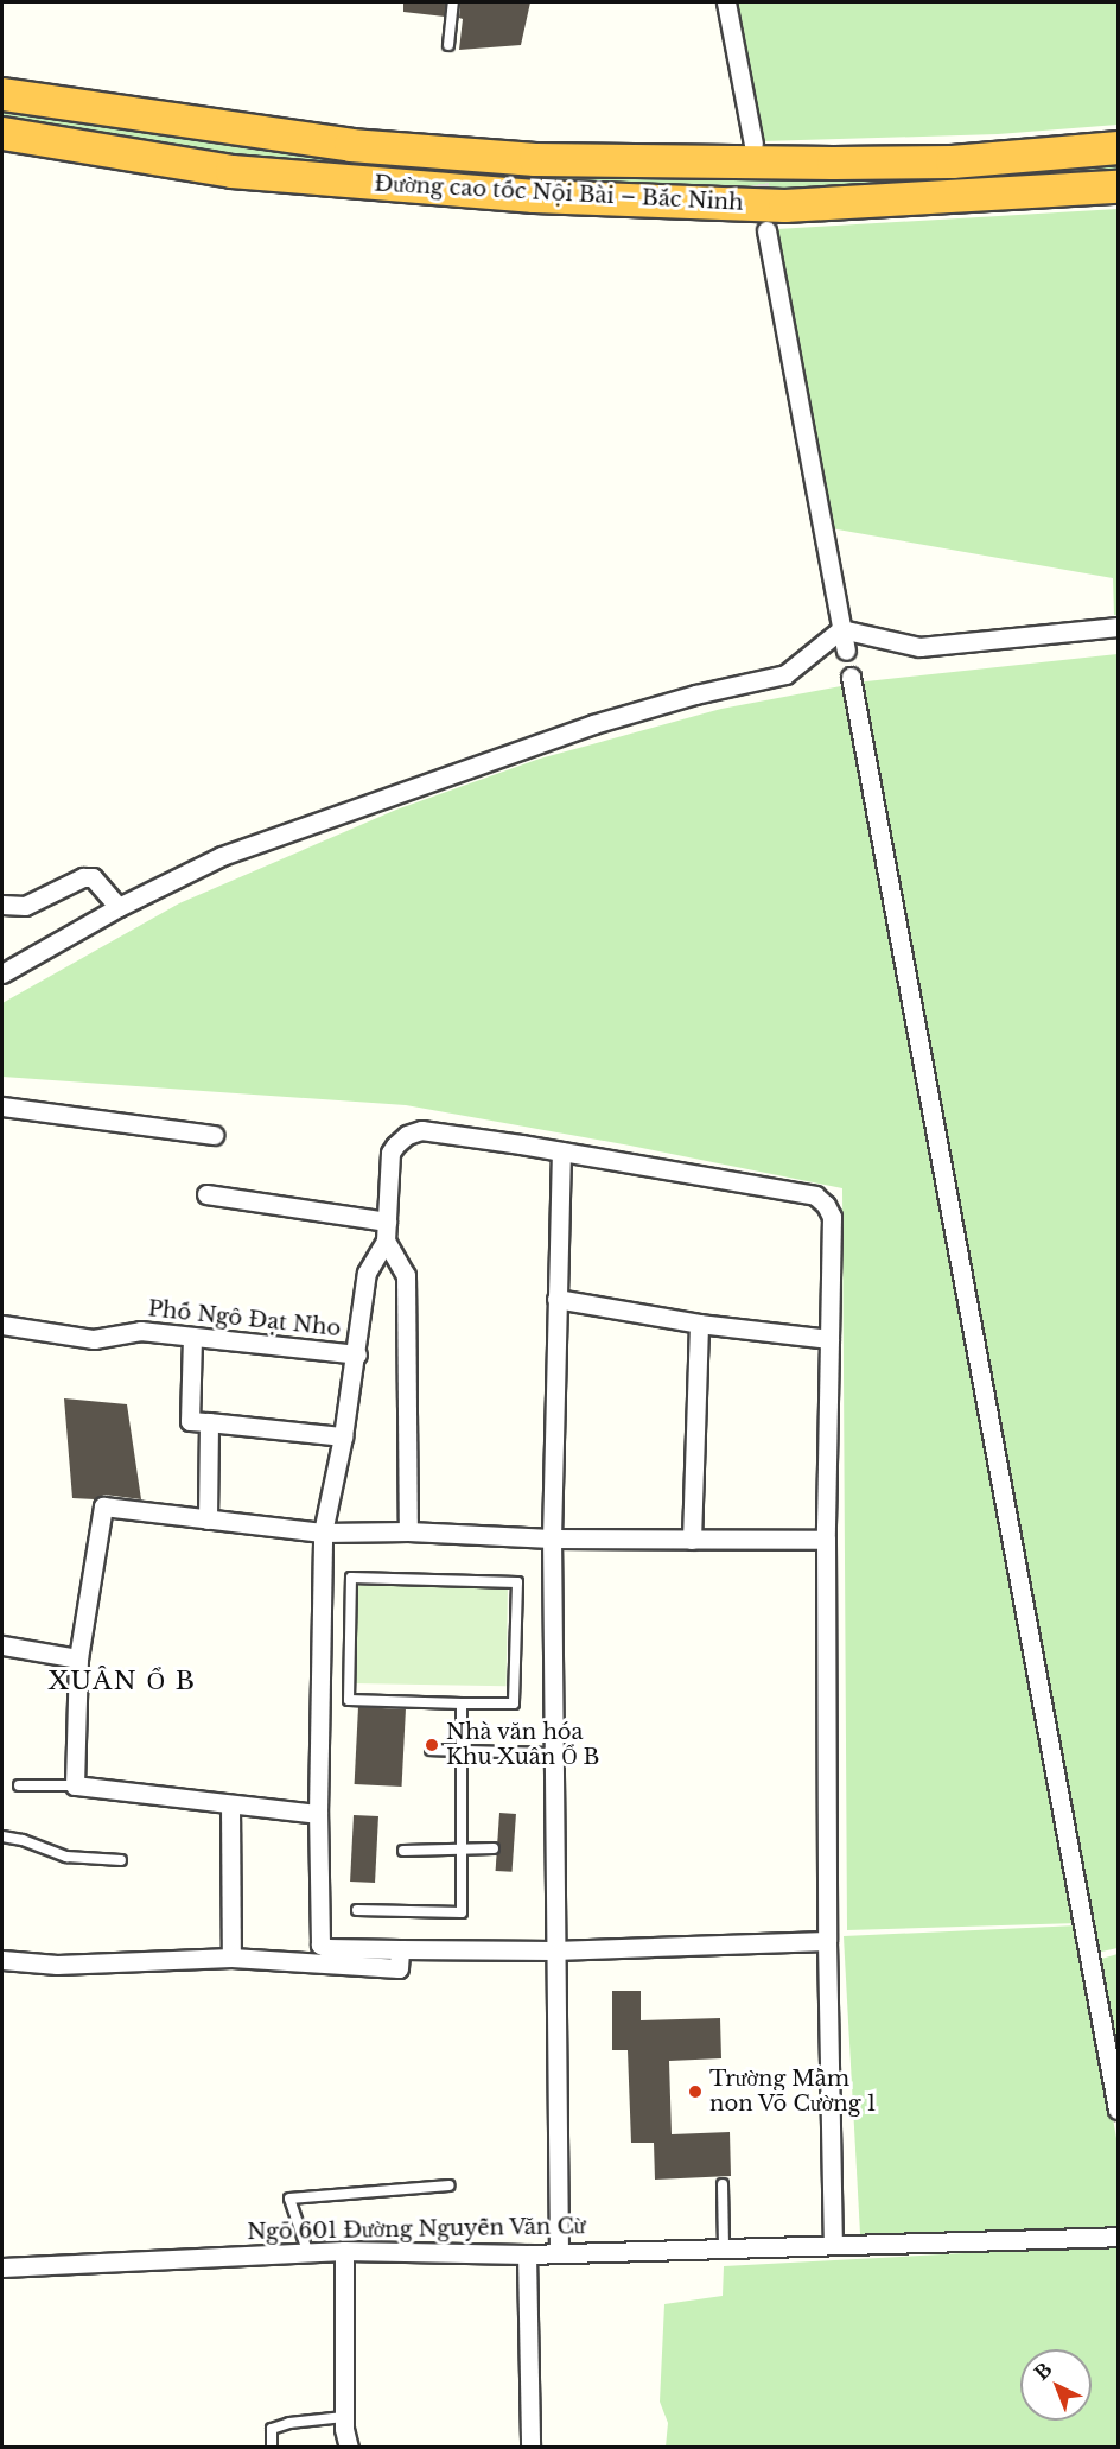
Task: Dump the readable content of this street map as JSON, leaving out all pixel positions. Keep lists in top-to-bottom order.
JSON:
{
  "streets": {
    "highway": ["Đường cao tốc Nội Bài – Bắc Ninh"],
    "street": ["Phố Ngô Đạt Nho", "Ngõ 601 Đường Nguyễn Văn Cừ"]
  },
  "districts": ["XUÂN Ổ B"],
  "places": ["Nhà văn hóa Khu Xuân Ổ B", "Trường Mầm non Võ Cường 1"],
  "north": "top left"
}
